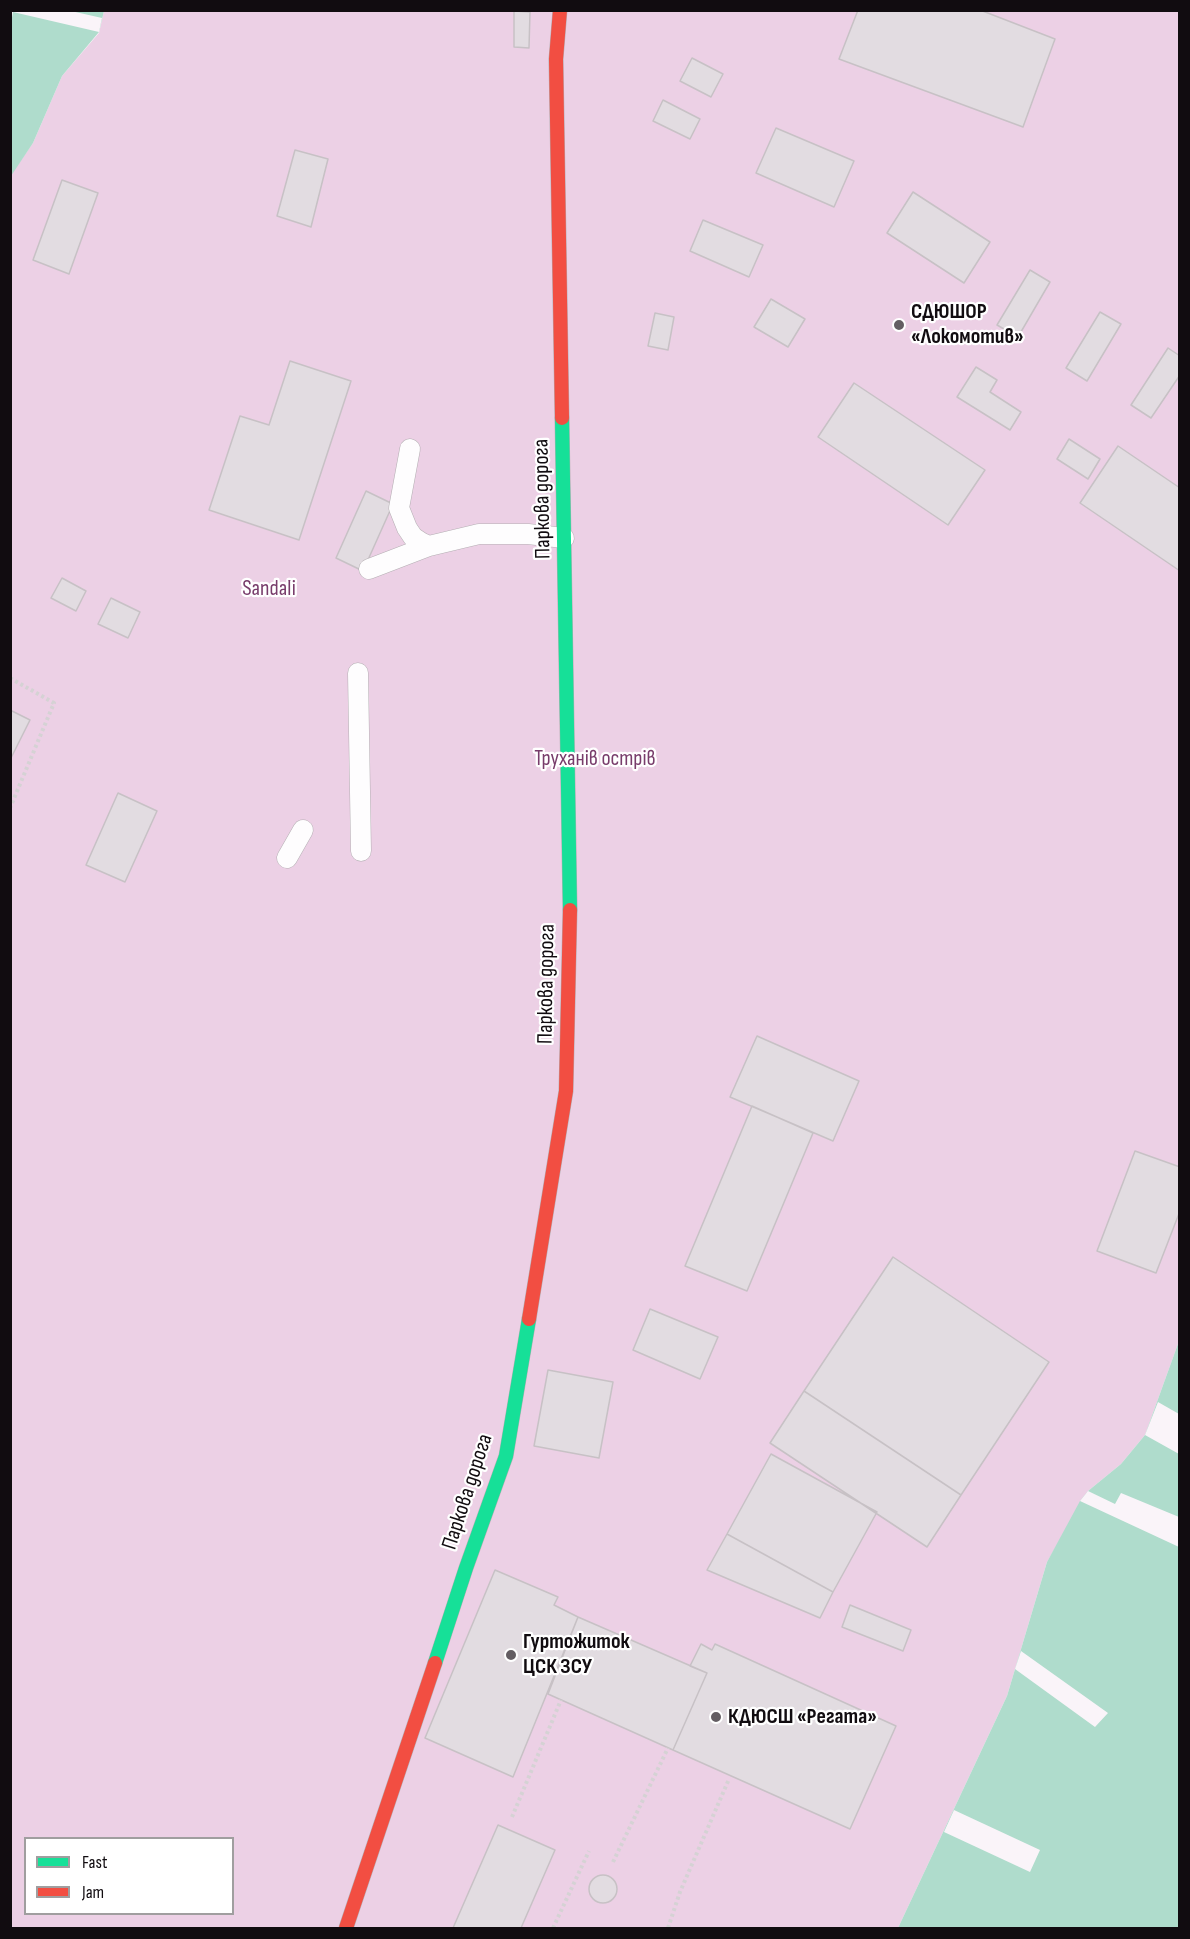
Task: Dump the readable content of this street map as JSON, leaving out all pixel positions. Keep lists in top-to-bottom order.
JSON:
{
  "streets": {
    "street": ["Паркова дорога"]
  },
  "parks": ["Sandali", "Труханів острів"],
  "places": ["СДЮШОР «Локомотив»", "Гуртожиток ЦСК ЗСУ", "КДЮСШ «Регата»"],
  "legend": ["Fast", "Jam"]
}
